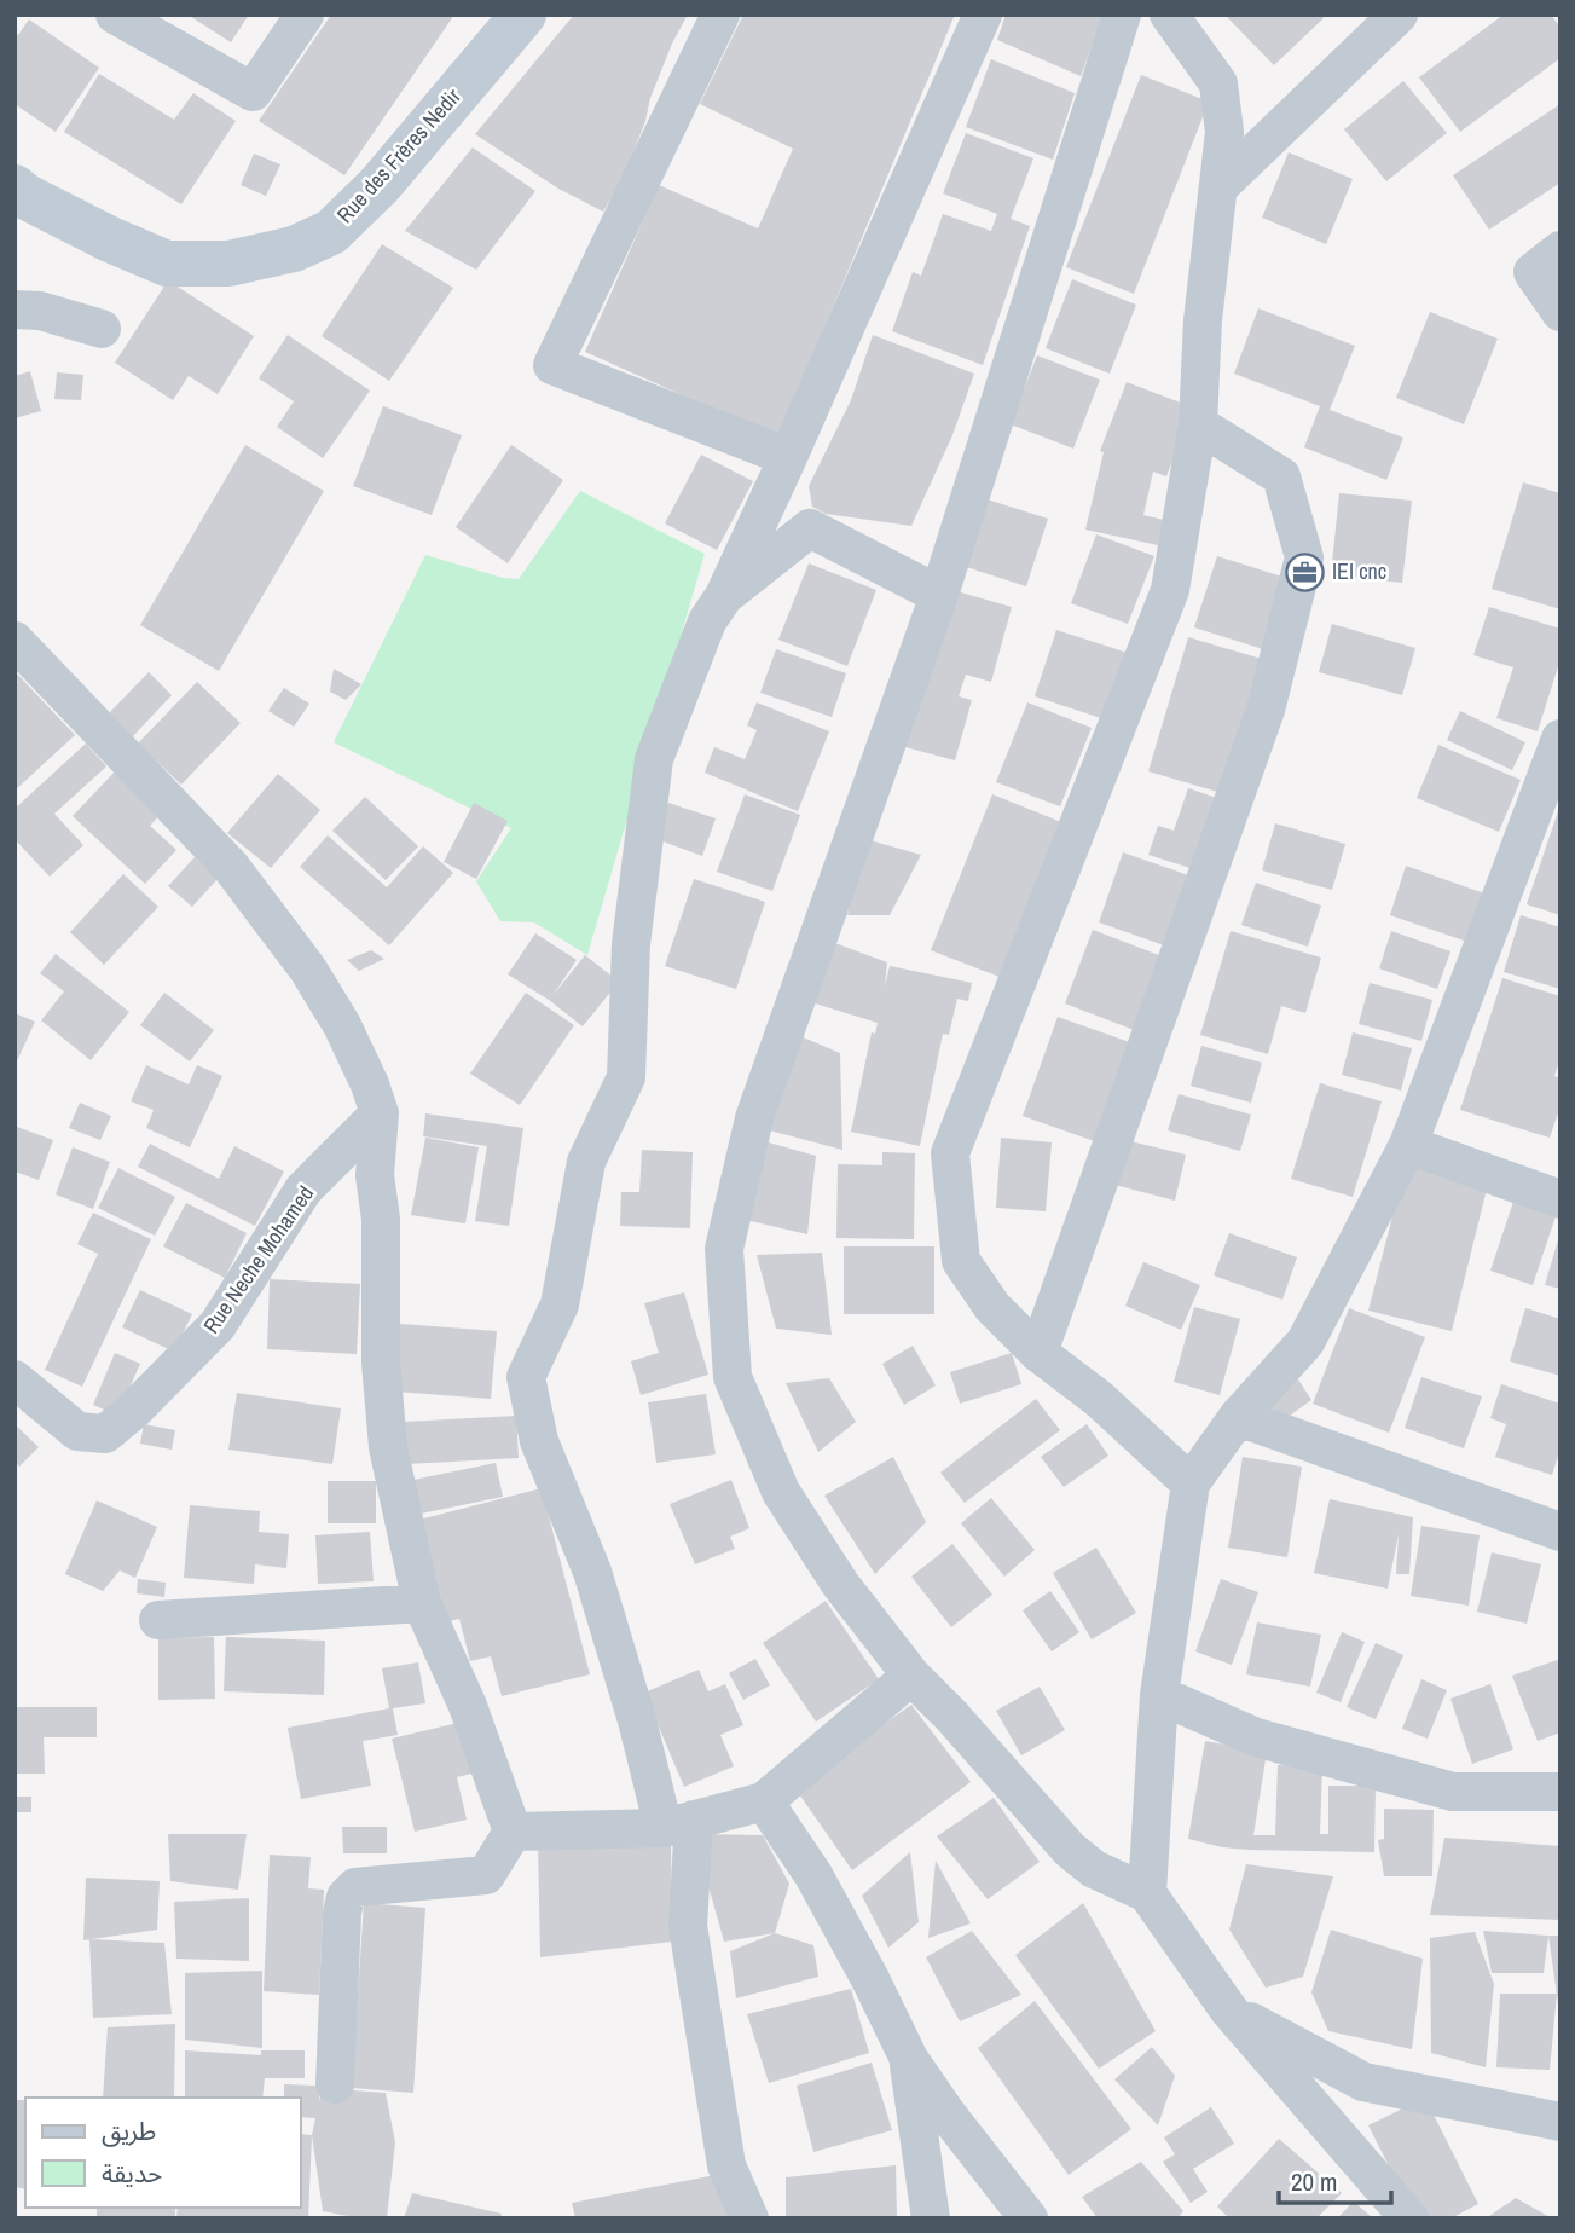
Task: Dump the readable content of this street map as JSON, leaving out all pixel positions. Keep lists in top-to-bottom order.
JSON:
{
  "streets": {
    "main road": ["Rue des Frères Nedir"],
    "street": ["Rue Neche Mohamed"]
  },
  "places": {
    "office": ["IEI cnc"]
  },
  "legend": ["طريق", "حديقة"],
  "scale_bar": "20 m"
}
